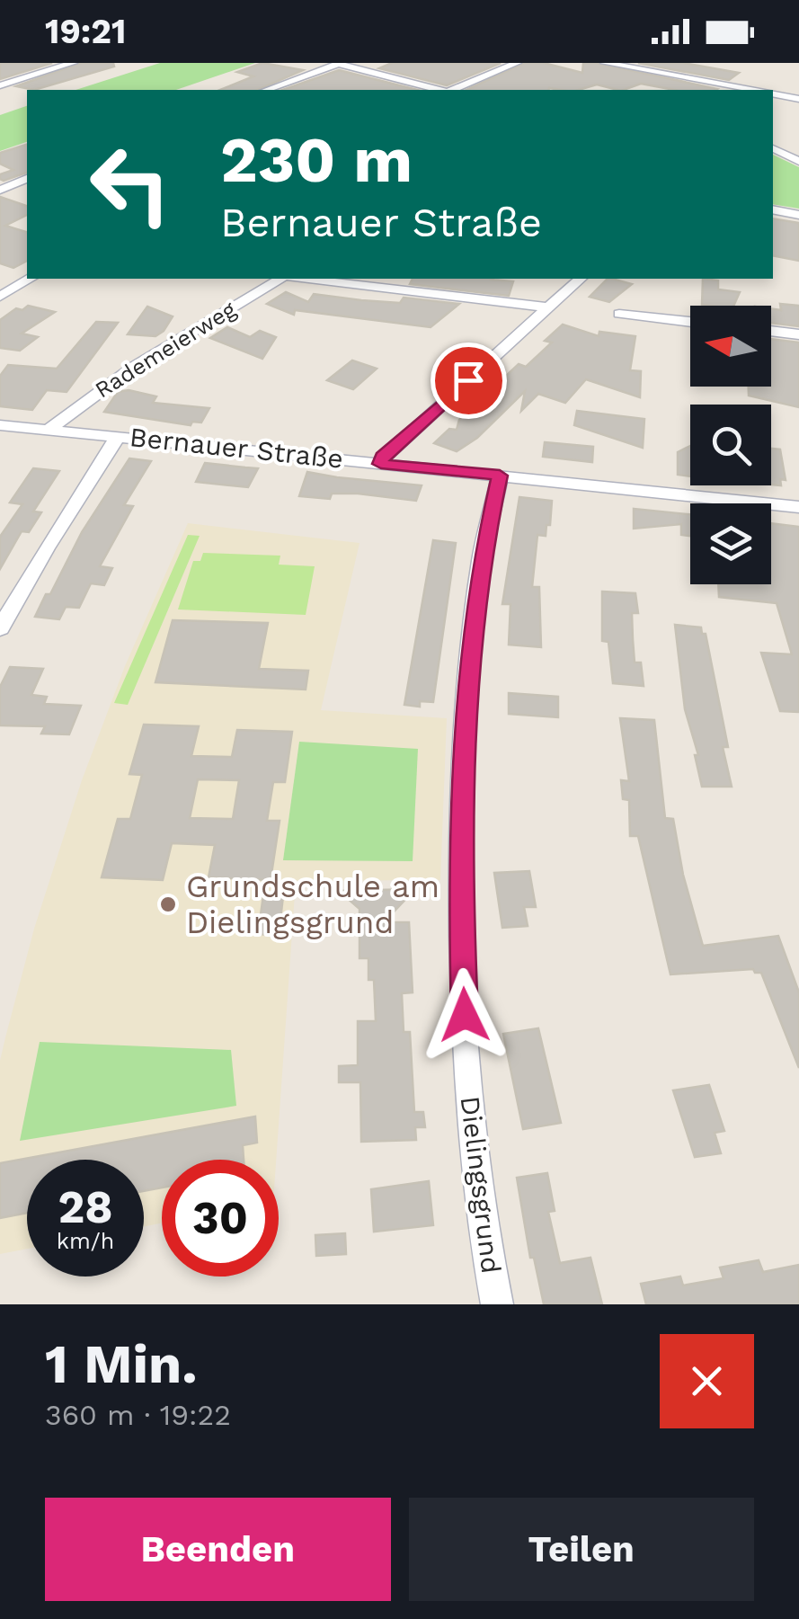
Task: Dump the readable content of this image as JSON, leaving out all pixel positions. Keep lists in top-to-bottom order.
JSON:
{
  "streets": {
    "street": ["Rademeierweg", "Bernauer Straße", "Dielingsgrund"]
  },
  "crossings": [
    ["Rademeierweg", "Bernauer Straße"],
    ["Bernauer Straße", "Dielingsgrund"]
  ],
  "places": ["Grundschule am Dielingsgrund"],
  "north": "left",
  "page": {
    "status": "19:21",
    "turn": ["230 m", "Bernauer Straße"],
    "speed": "28 km/h",
    "limit": "30",
    "heading": ["1 Min.", "360 m · 19:22"],
    "buttons": ["Beenden", "Teilen"]
  }
}
